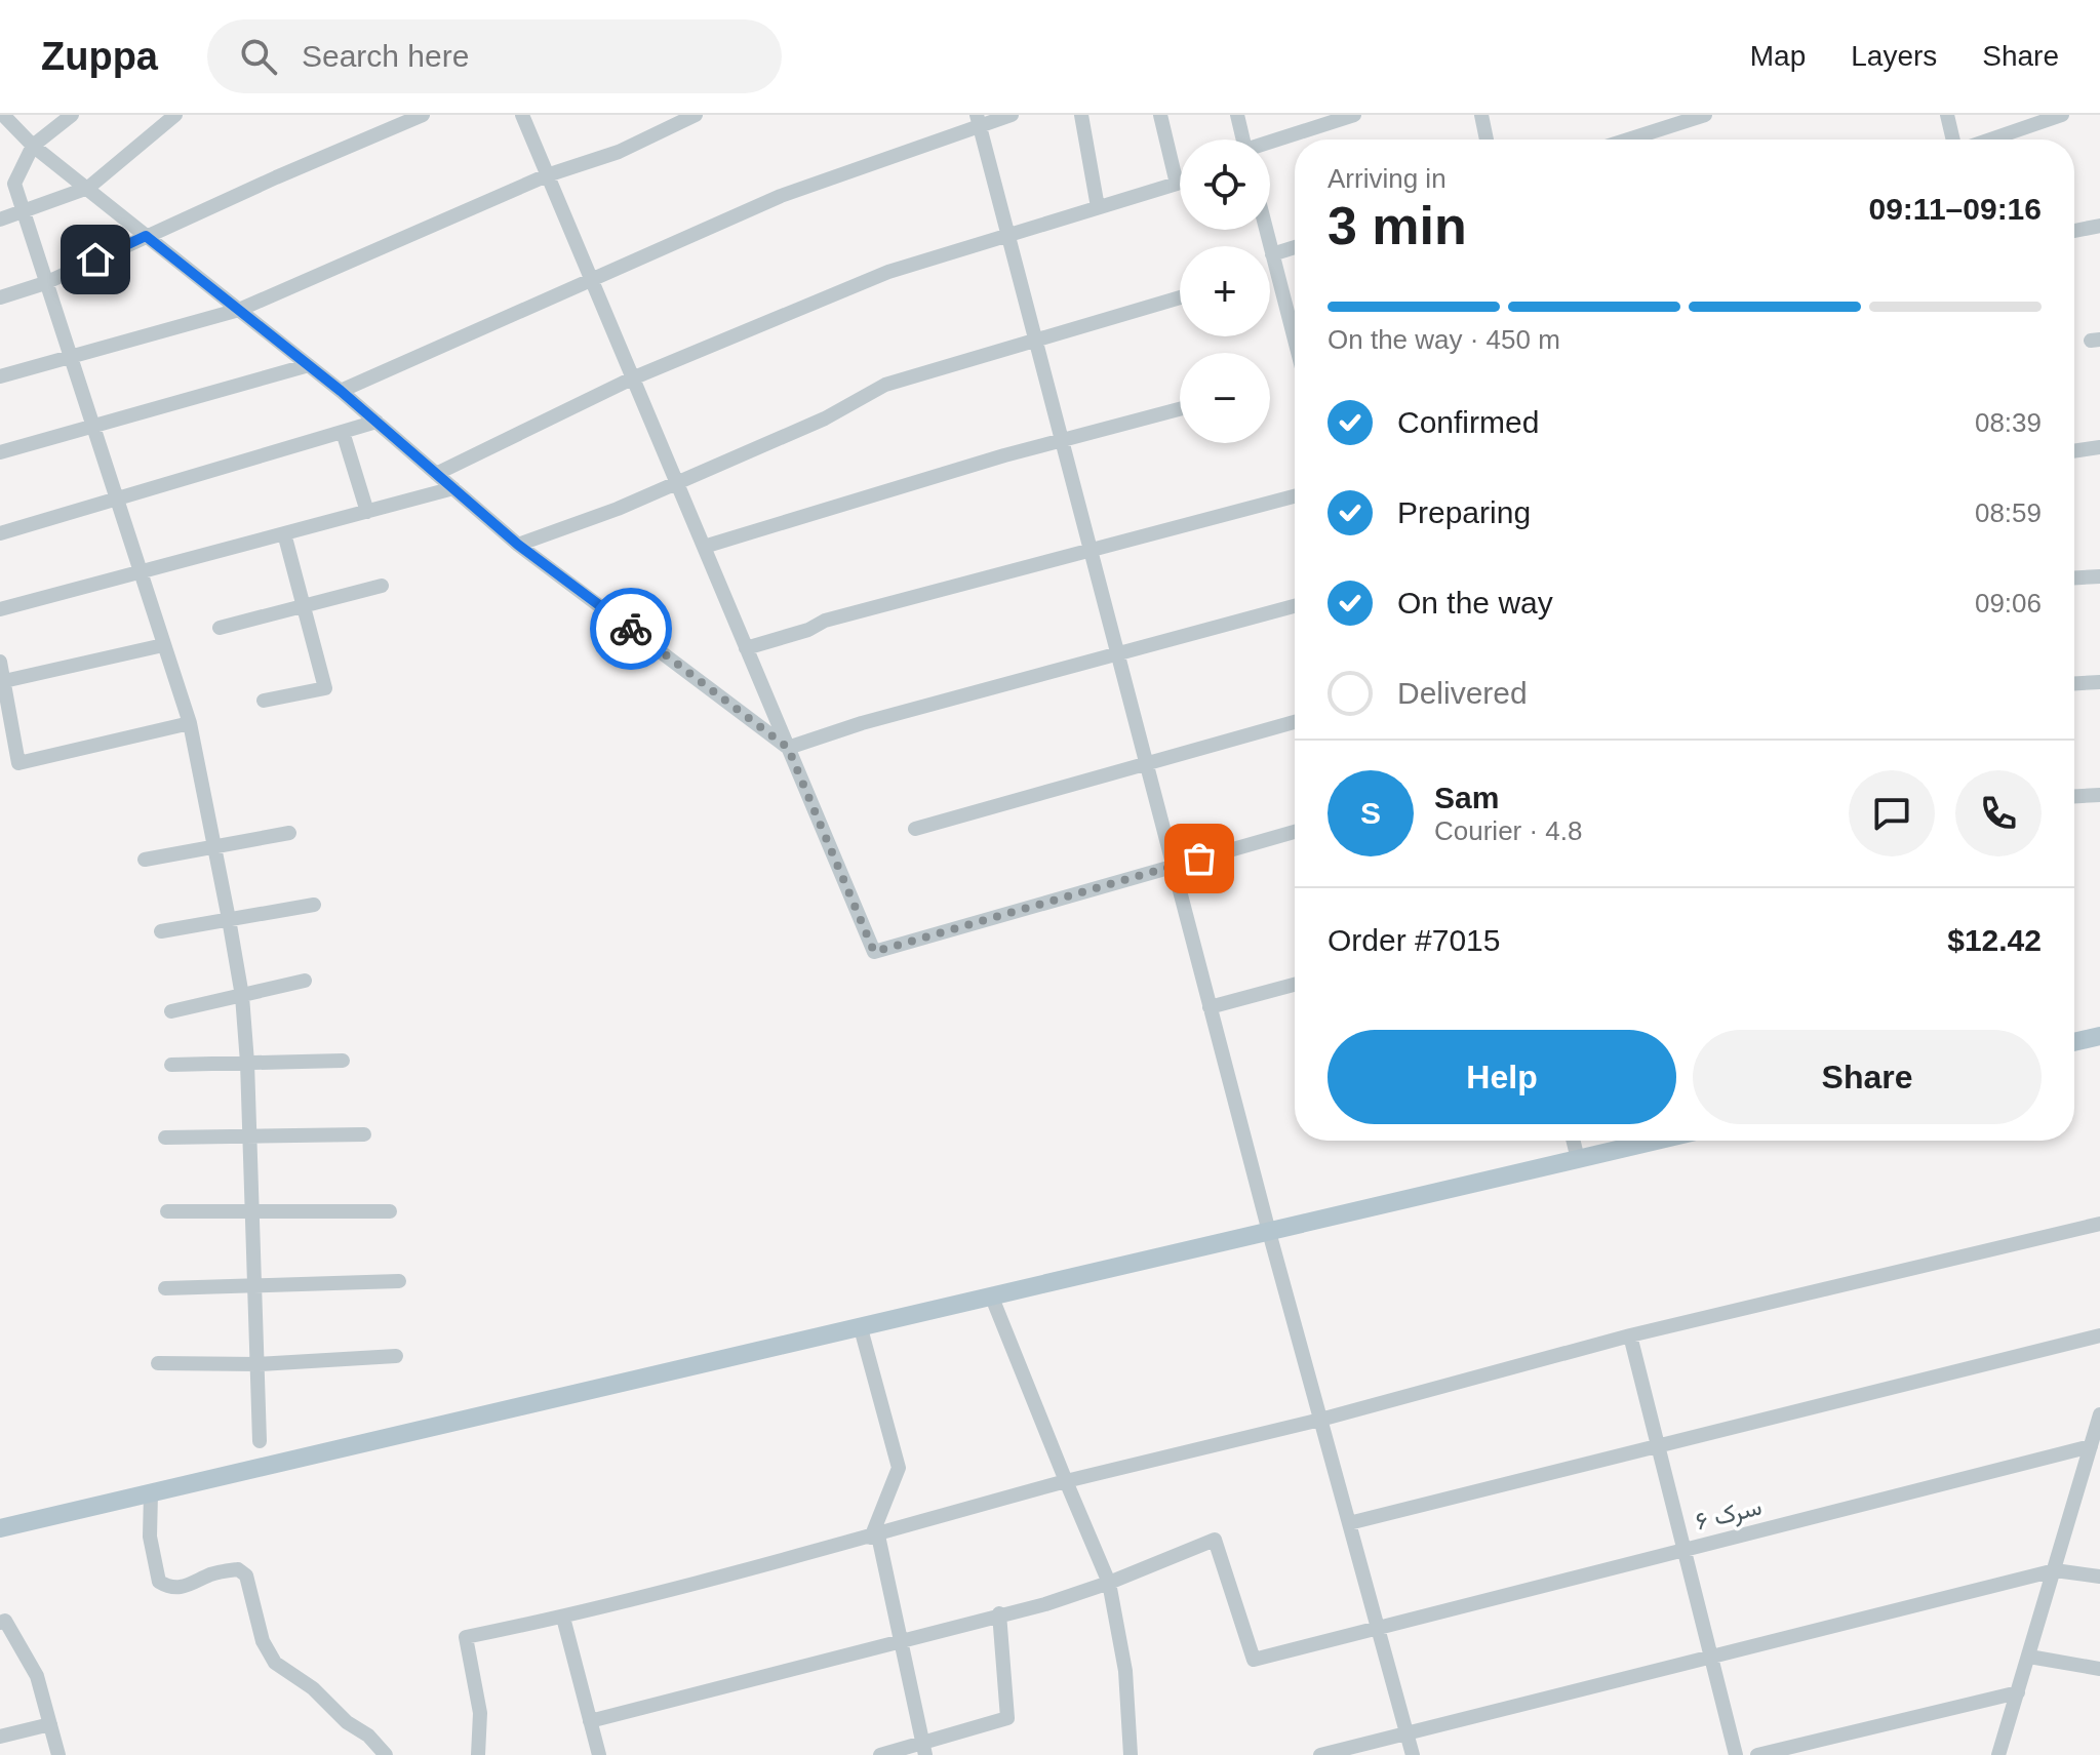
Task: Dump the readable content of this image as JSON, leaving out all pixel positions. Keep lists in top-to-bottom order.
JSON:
{
  "streets": {
    "street": ["سرک ۶"]
  },
  "page": {
    "header": "Zuppa",
    "search": "Search here",
    "nav": ["Map", "Layers", "Share"],
    "map_buttons": ["+", "−"],
    "heading": ["3 min", "Arriving in", "09:11–09:16"],
    "panel": [
      "Sam",
      "Courier · 4.8",
      "Order #7015",
      "$12.42"
    ],
    "bar": "On the way · 450 m",
    "list": [
      ["Confirmed", "08:39"],
      ["Preparing", "08:59"],
      ["On the way", "09:06"],
      "Delivered"
    ],
    "round": "S",
    "buttons": ["Help", "Share"]
  }
}
